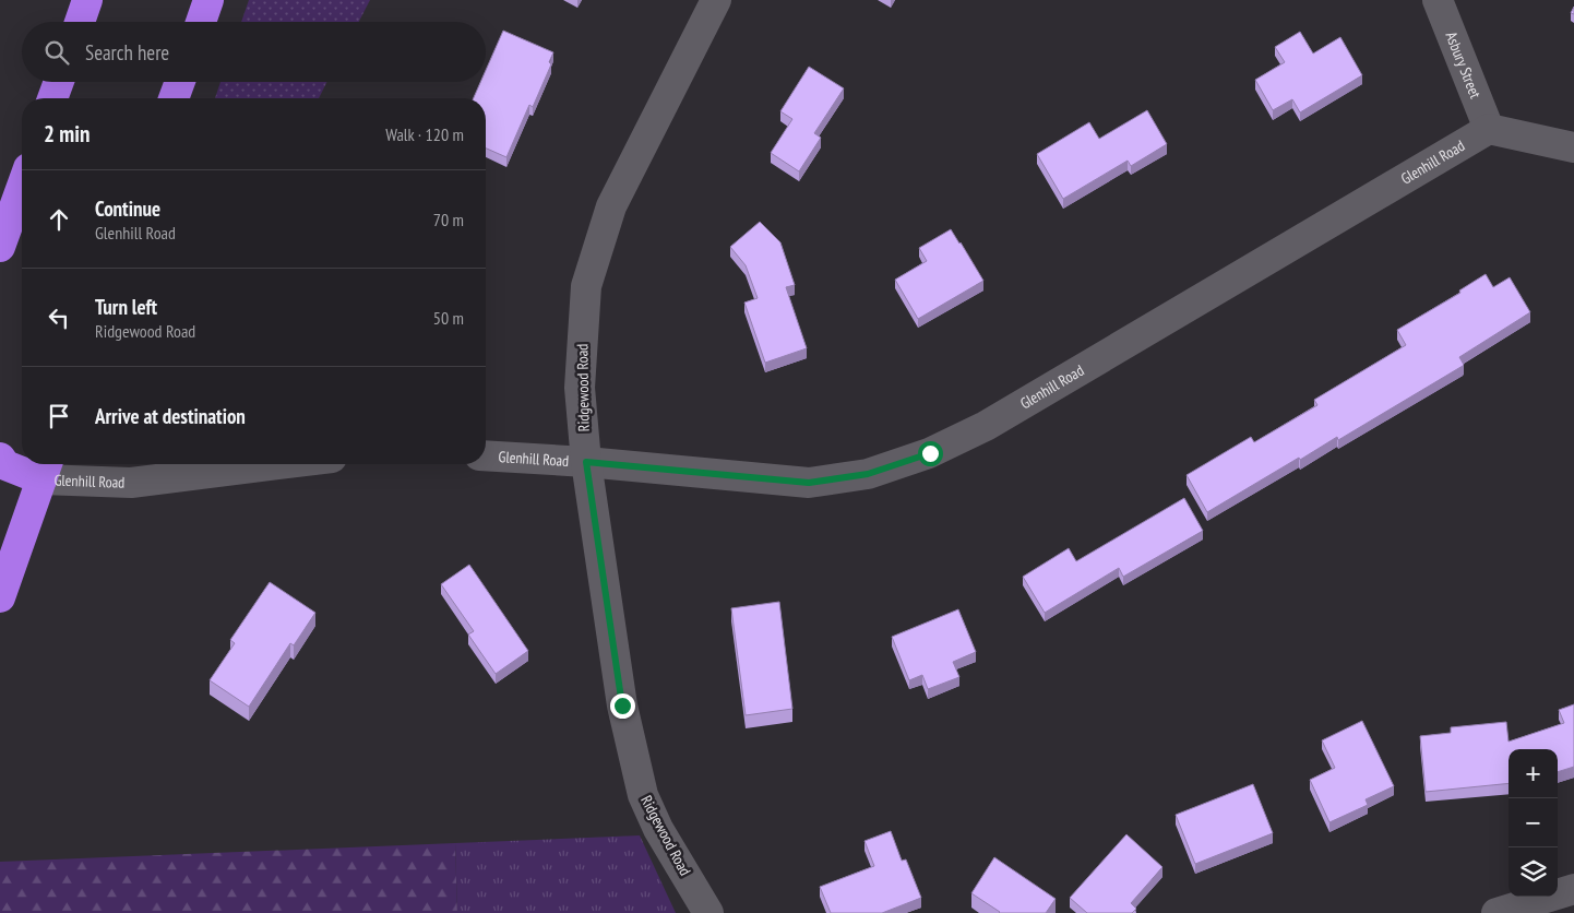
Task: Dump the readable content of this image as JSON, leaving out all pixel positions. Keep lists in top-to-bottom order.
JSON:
{
  "streets": {
    "street": ["Asbury Street", "Glenhill Road", "Ridgewood Road"]
  },
  "crossings": [
    ["Asbury Street", "Glenhill Road"],
    ["Glenhill Road", "Ridgewood Road"]
  ],
  "page": {
    "search": "Search here",
    "heading": ["2 min", "Walk · 120 m"],
    "list": [
      ["Continue", "Glenhill Road", "70 m"],
      ["Turn left", "Ridgewood Road", "50 m"],
      "Arrive at destination"
    ],
    "map_buttons": ["+", "−"]
  }
}
